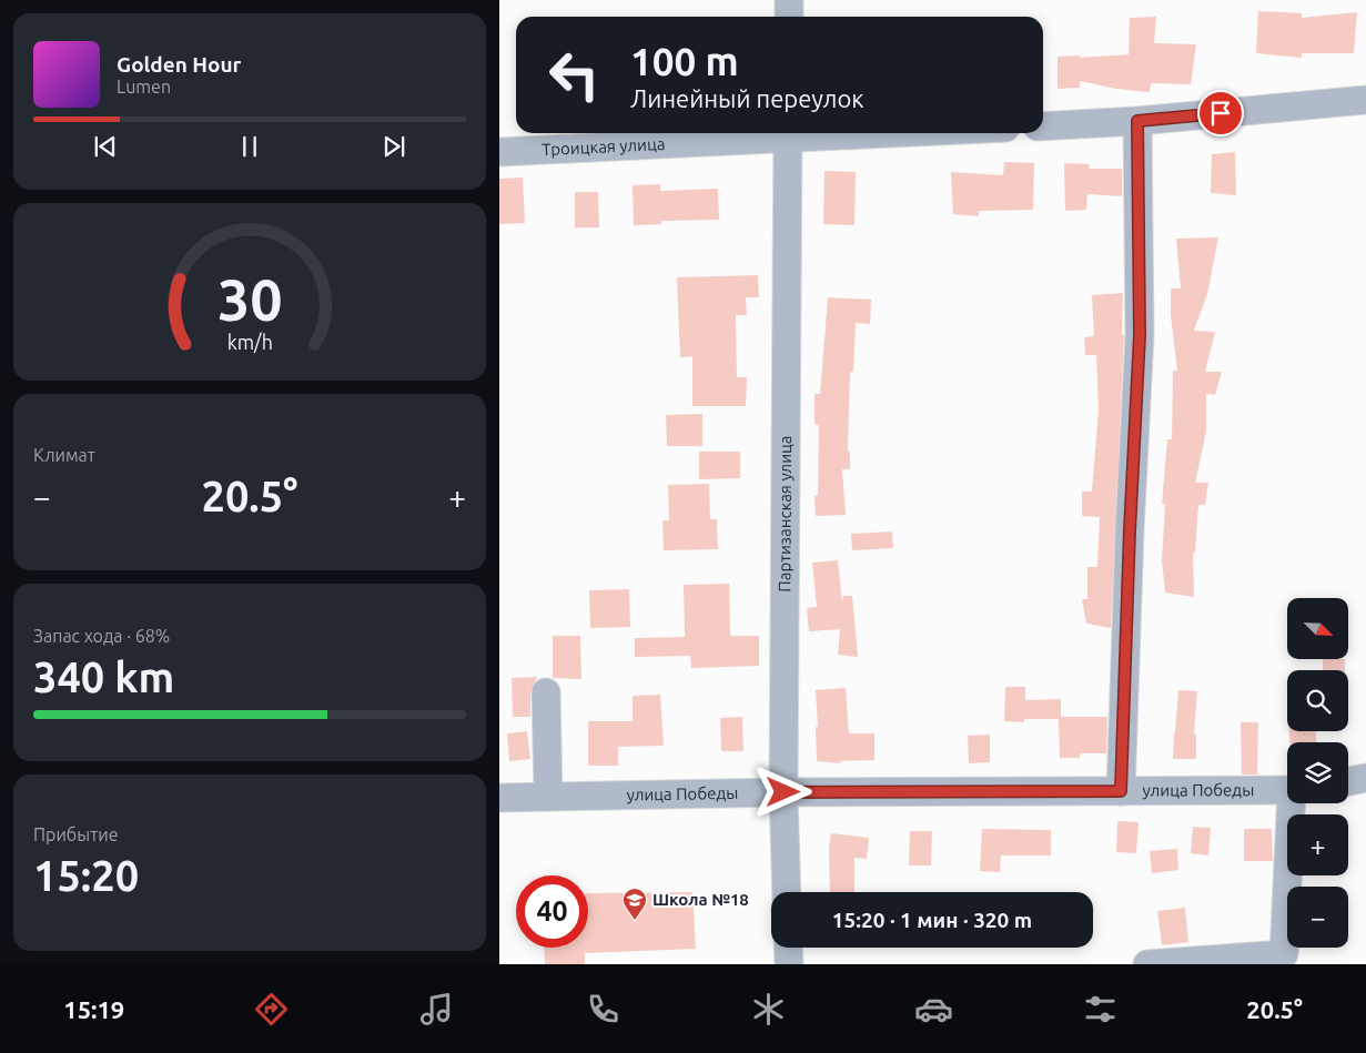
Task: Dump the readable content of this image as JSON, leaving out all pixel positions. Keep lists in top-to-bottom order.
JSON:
{
  "streets": {
    "street": ["Троицкая улица", "Партизанская улица", "улица Победы"]
  },
  "crossings": [
    ["Троицкая улица", "Партизанская улица"],
    ["Партизанская улица", "улица Победы"]
  ],
  "places": {
    "school or university": ["Школа №18"]
  },
  "north": "bottom right",
  "page": {
    "turn": ["100 m", "Линейный переулок"],
    "song": ["Golden Hour", "Lumen"],
    "tile": [
      "Климат",
      ["Запас хода · 68%", "340 km"],
      ["Прибытие", "15:20"]
    ],
    "heat": ["−", "20.5°", "+"],
    "map_buttons": ["+", "−"],
    "limit": "40",
    "trip": "15:20 · 1 мин · 320 m",
    "tabs": ["15:19", "20.5°"],
    "gauge": ["30", "km/h"]
  }
}
